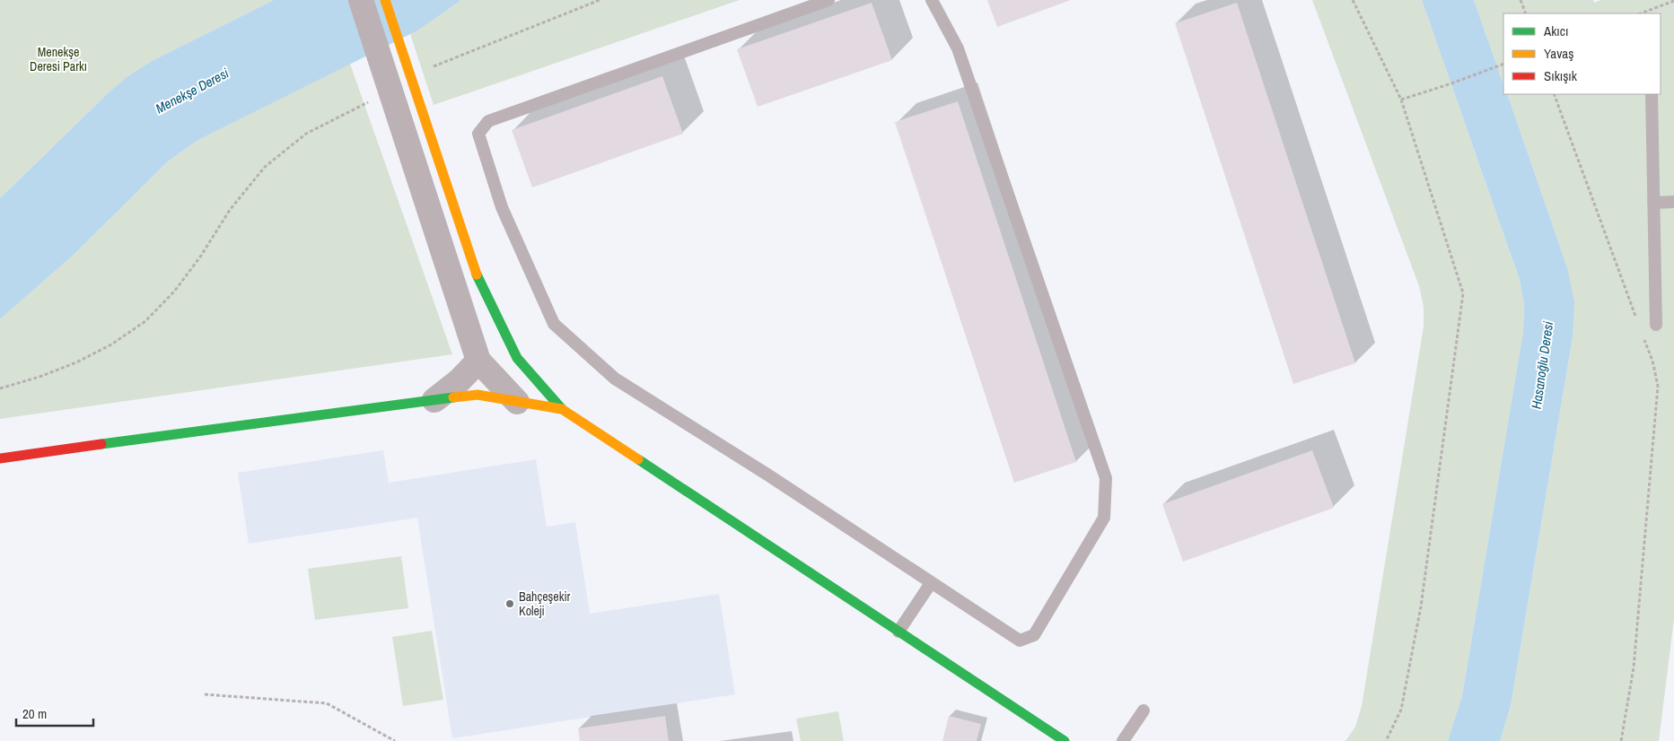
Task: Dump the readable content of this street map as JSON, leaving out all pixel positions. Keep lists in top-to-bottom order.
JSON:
{
  "water": ["Menekşe Deresi", "Hasanoğlu Deresi"],
  "parks": ["Menekşe Deresi Parkı"],
  "places": ["Bahçeşekir Koleji"],
  "legend": ["Akıcı", "Yavaş", "Sıkışık"],
  "scale_bar": "20 m"
}
